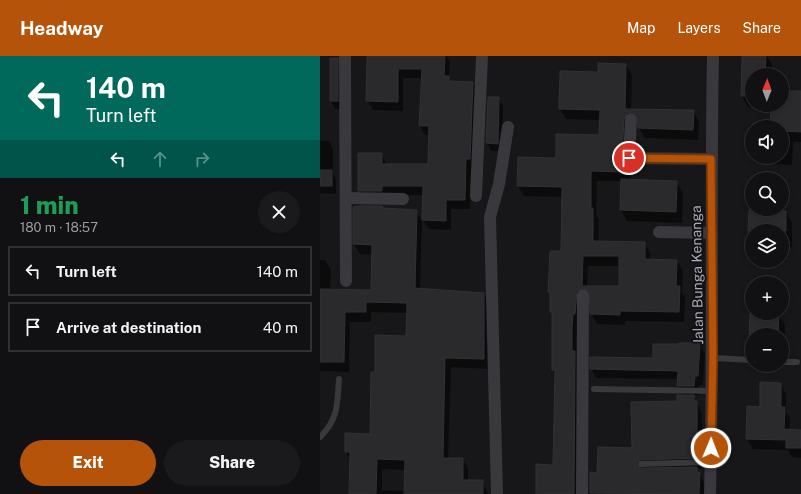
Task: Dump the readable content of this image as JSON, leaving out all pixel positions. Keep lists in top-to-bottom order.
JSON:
{
  "streets": {
    "street": ["Jalan Bunga Kenanga"]
  },
  "north": "top",
  "page": {
    "header": "Headway",
    "nav": ["Map", "Layers", "Share"],
    "turn": ["140 m", "Turn left"],
    "map_buttons": ["+", "−"],
    "heading": ["1 min", "180 m · 18:57"],
    "list": [
      {
        "name": "Turn left",
        "value": "140 m"
      },
      {
        "name": "Arrive at destination",
        "value": "40 m"
      }
    ],
    "buttons": ["Exit", "Share"]
  }
}
